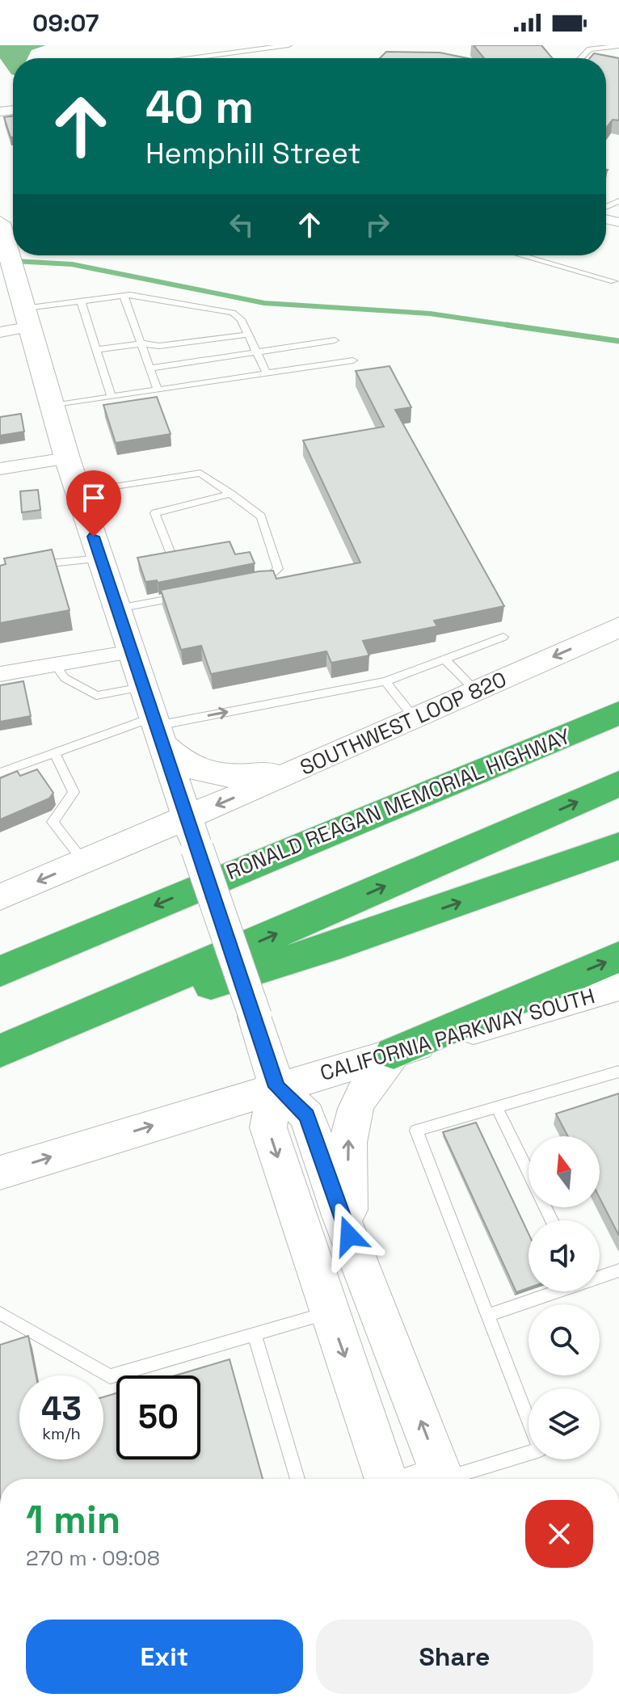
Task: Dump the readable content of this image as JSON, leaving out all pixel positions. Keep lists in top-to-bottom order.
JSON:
{
  "streets": {
    "highway": ["RONALD REAGAN MEMORIAL HIGHWAY"],
    "main road": ["SOUTHWEST LOOP 820", "CALIFORNIA PARKWAY SOUTH"]
  },
  "one_way": ["SOUTHWEST LOOP 820", "CALIFORNIA PARKWAY SOUTH"],
  "north": "top",
  "page": {
    "status": "09:07",
    "turn": ["40 m", "Hemphill Street"],
    "speed": "43 km/h",
    "limit": "50",
    "heading": ["1 min", "270 m · 09:08"],
    "buttons": ["Exit", "Share"]
  }
}
